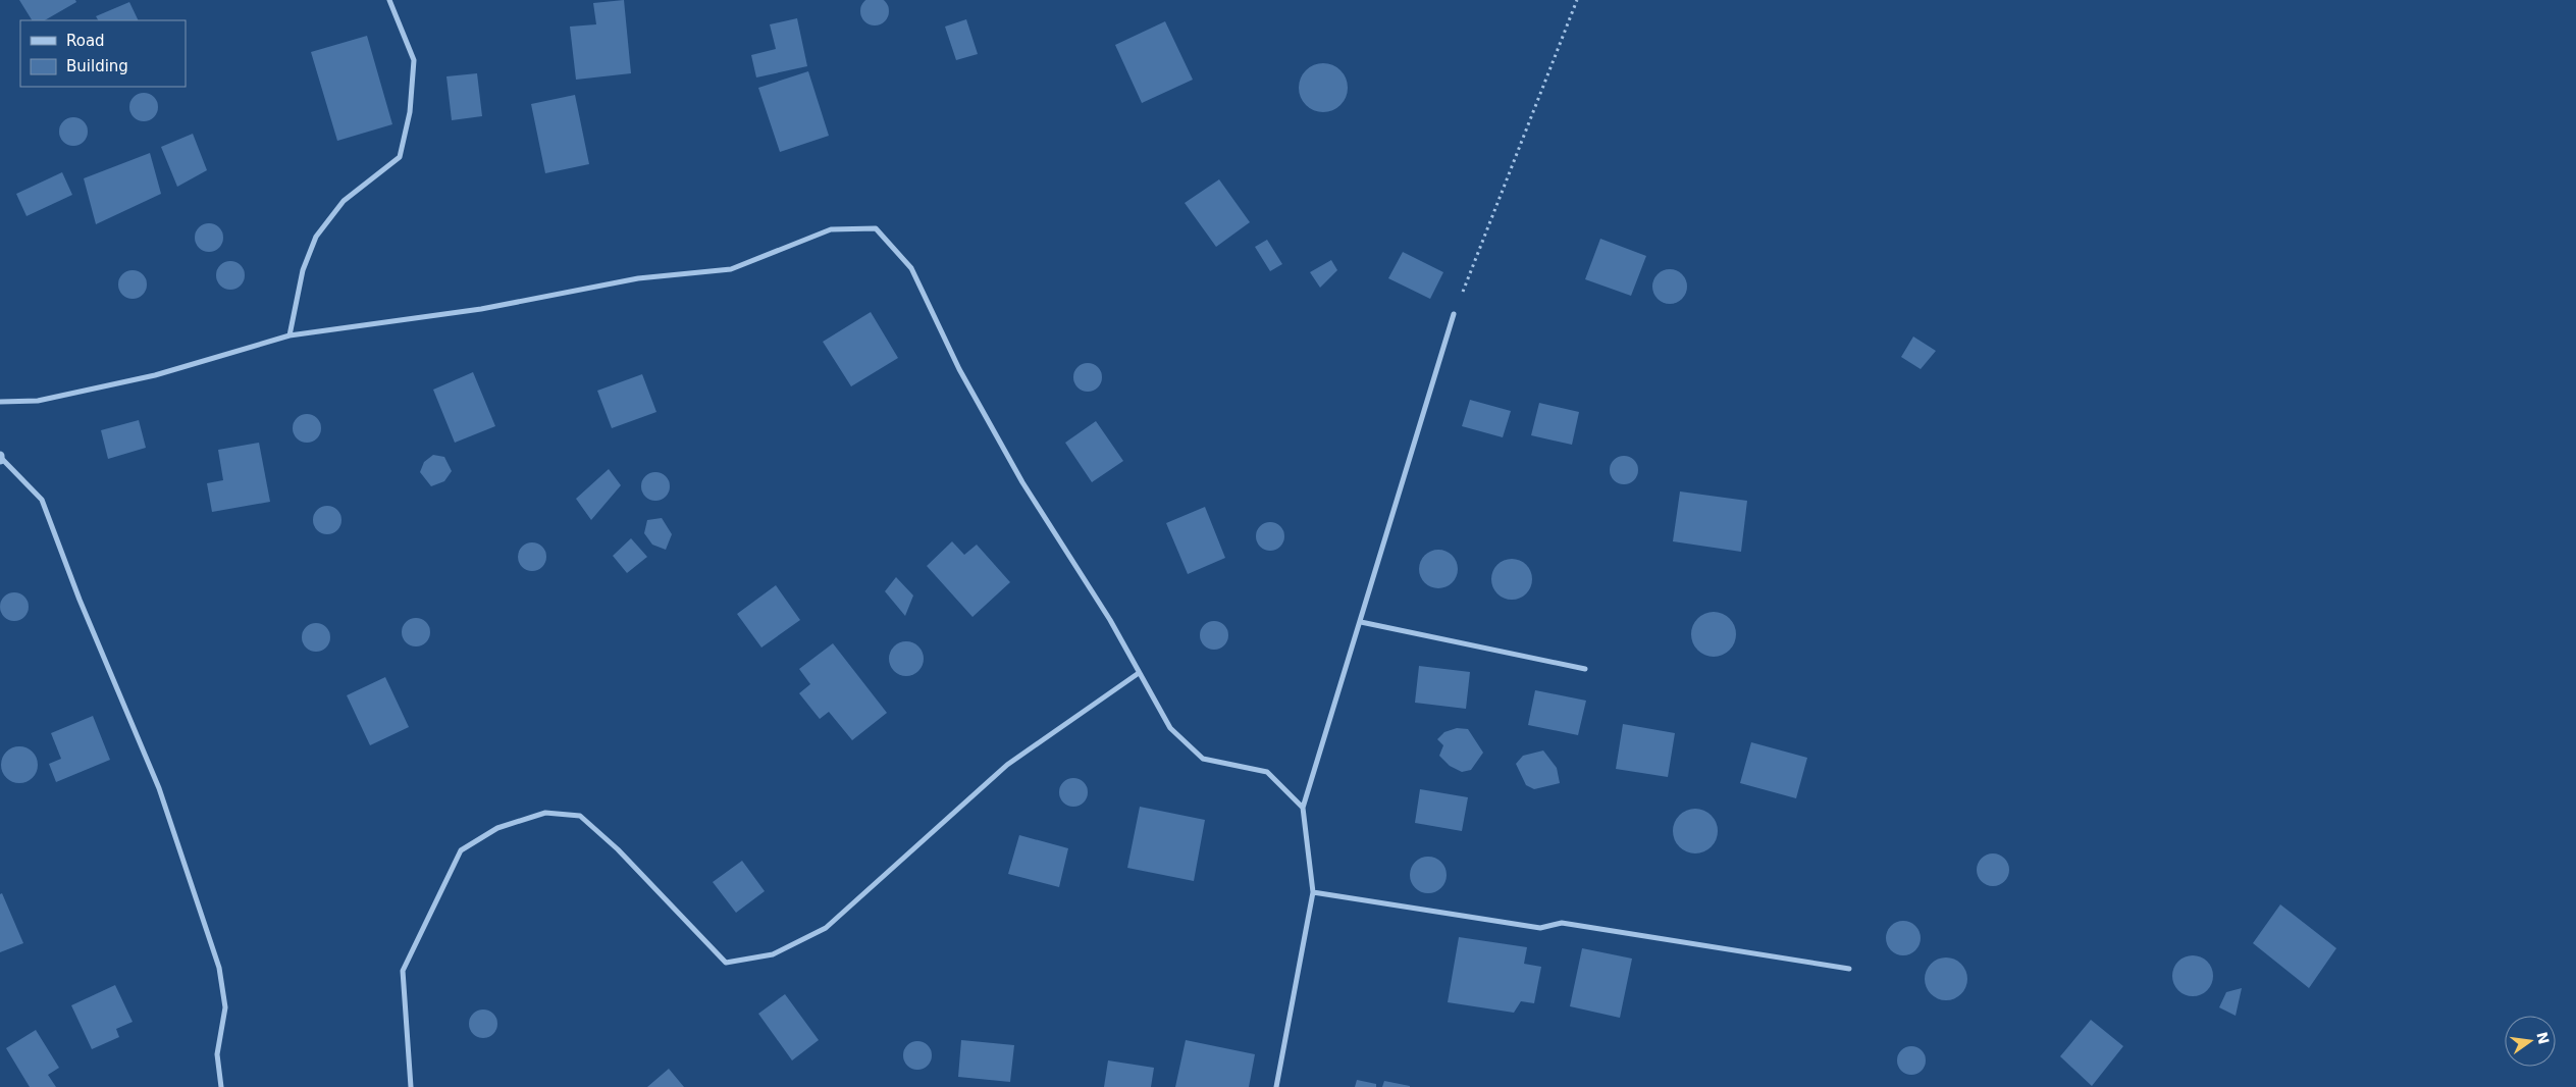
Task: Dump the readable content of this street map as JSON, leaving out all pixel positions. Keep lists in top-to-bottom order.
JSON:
{
  "legend": ["Road", "Building"],
  "north": "right"
}
